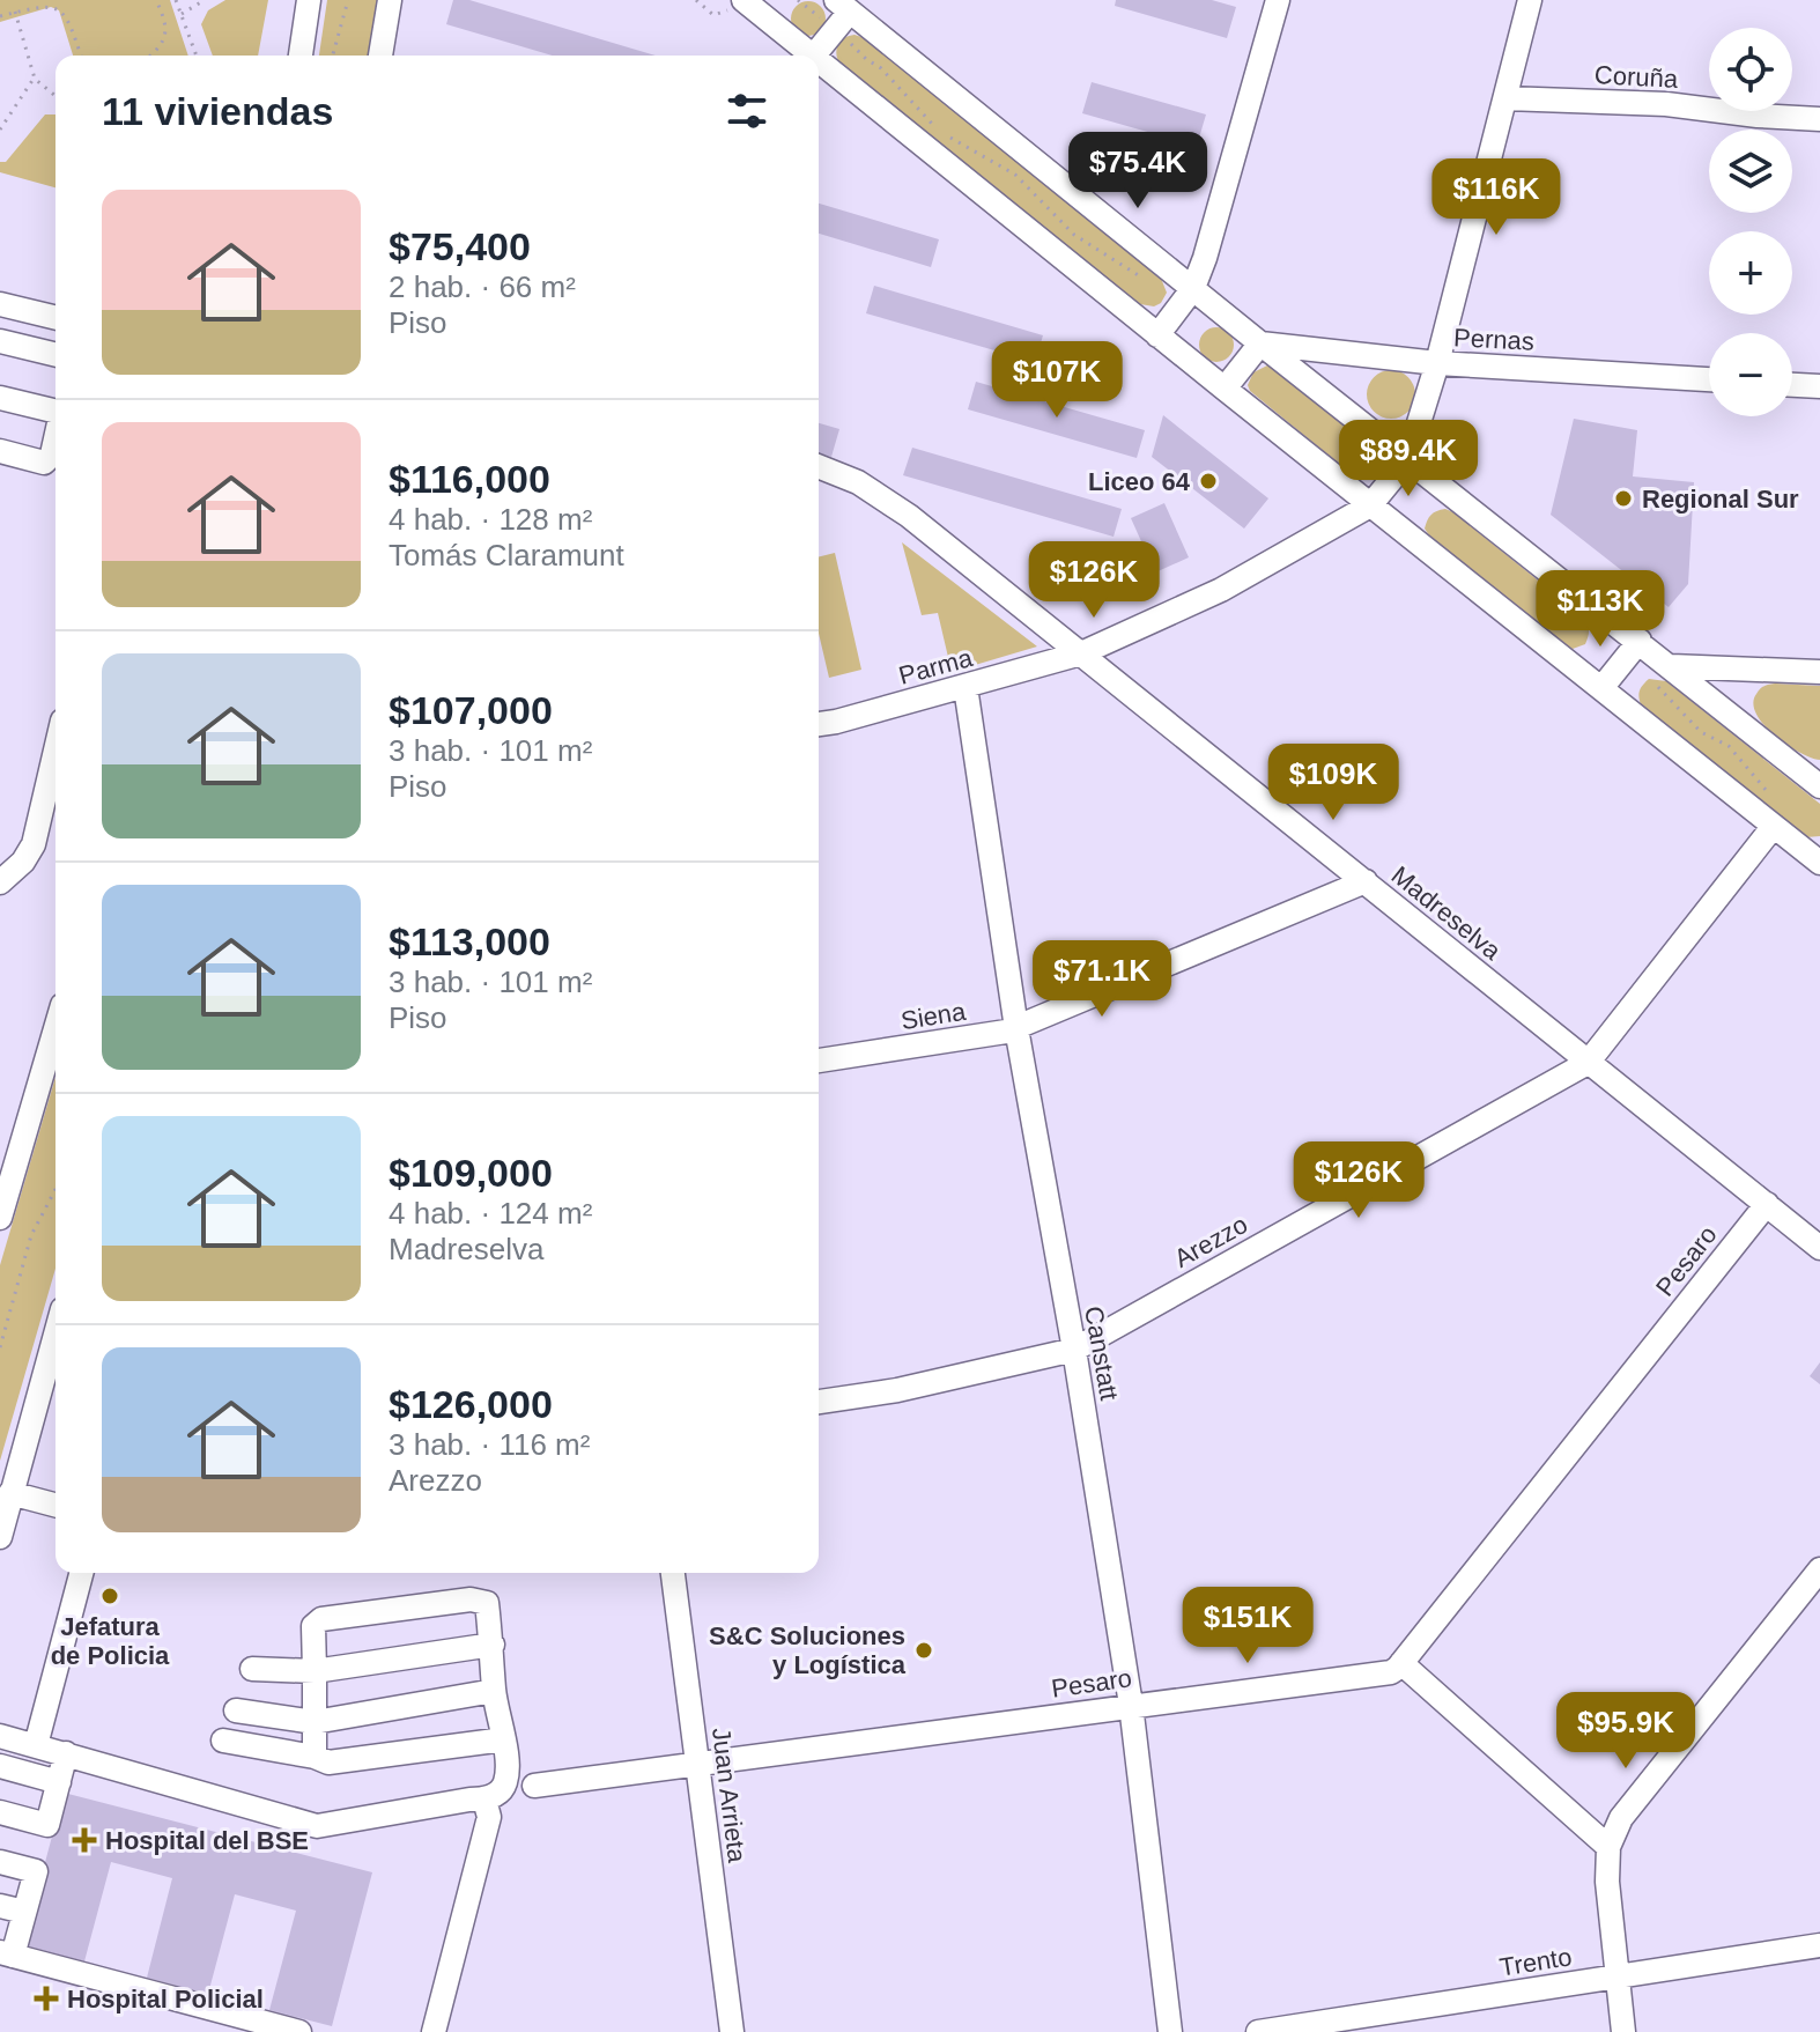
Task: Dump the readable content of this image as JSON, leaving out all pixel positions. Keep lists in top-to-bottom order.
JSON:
{
  "streets": {
    "street": [
      "Coruña",
      "Pernas",
      "Parma",
      "Madreselva",
      "Siena",
      "Arezzo",
      "Pesaro",
      "Canstatt",
      "Juan Arrieta",
      "Trento"
    ]
  },
  "crossings": [
    ["Parma", "Madreselva"],
    ["Parma", "Canstatt"],
    ["Madreselva", "Siena"],
    ["Madreselva", "Arezzo"],
    ["Madreselva", "Pesaro"],
    ["Siena", "Canstatt"],
    ["Arezzo", "Canstatt"],
    ["Pesaro", "Canstatt"],
    ["Pesaro", "Juan Arrieta"]
  ],
  "places": {
    "other": [
      "Liceo 64",
      "Regional Sur",
      "Jefatura de Policia",
      "S&C Soluciones y Logística"
    ],
    "health": ["Hospital del BSE", "Hospital Policial"]
  },
  "page": {
    "map_buttons": ["+", "−"],
    "heading": "11 viviendas",
    "price": [
      "$75.4K",
      "$116K",
      "$107K",
      "$89.4K",
      "$126K",
      "$113K",
      "$109K",
      "$71.1K",
      "$126K",
      "$151K",
      "$95.9K"
    ],
    "list": [
      {
        "name": "$75,400",
        "note": "2 hab. · 66 m² · Piso"
      },
      {
        "name": "$116,000",
        "note": "4 hab. · 128 m² · Tomás Claramunt"
      },
      {
        "name": "$107,000",
        "note": "3 hab. · 101 m² · Piso"
      },
      {
        "name": "$113,000",
        "note": "3 hab. · 101 m² · Piso"
      },
      {
        "name": "$109,000",
        "note": "4 hab. · 124 m² · Madreselva"
      },
      {
        "name": "$126,000",
        "note": "3 hab. · 116 m² · Arezzo"
      }
    ]
  }
}
